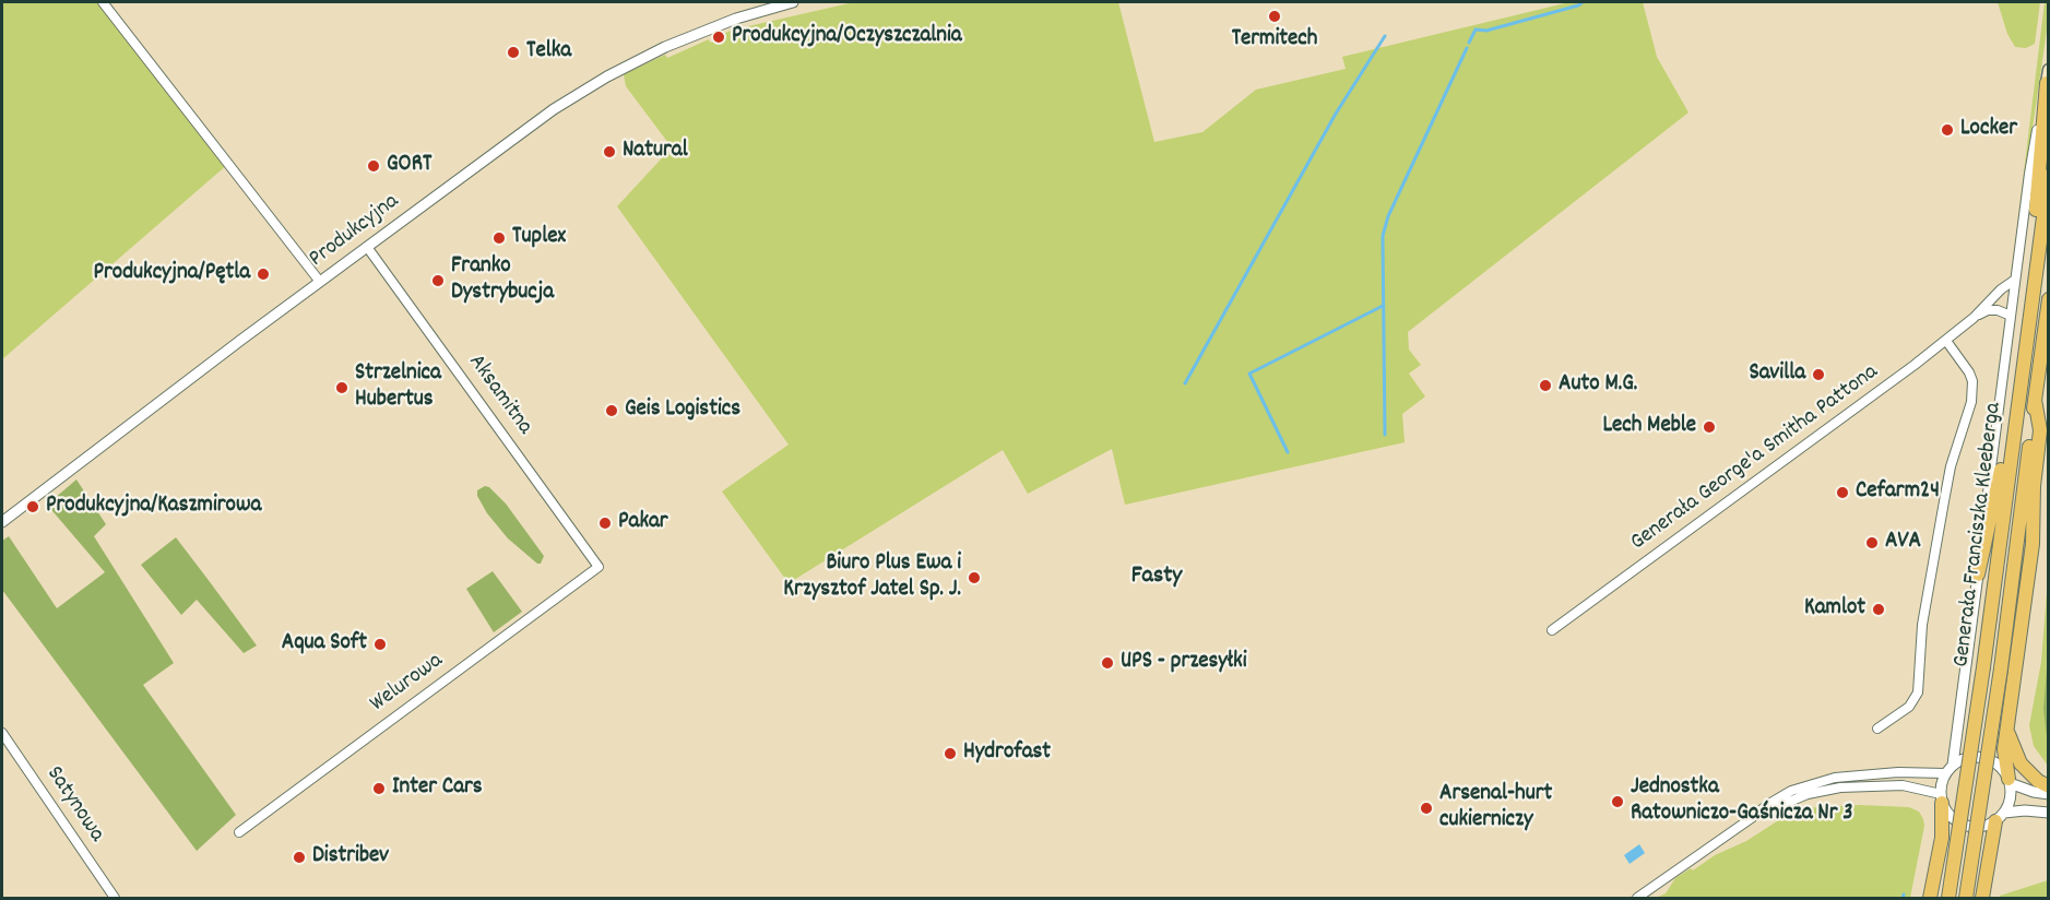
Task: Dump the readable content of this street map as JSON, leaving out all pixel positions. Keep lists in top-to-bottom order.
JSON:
{
  "streets": {
    "highway": ["Generała Franciszka Kleeberga"],
    "street": [
      "Produkcyjna",
      "Aksamitna",
      "Generała George'a Smitha Pattona",
      "Welurowa",
      "Satynowa"
    ]
  },
  "crossings": [
    ["Produkcyjna", "Aksamitna"],
    ["Aksamitna", "Welurowa"]
  ],
  "districts": ["Fasty"],
  "places": [
    "Termitech",
    "Produkcyjna/Oczyszczalnia",
    "Telka",
    "Locker",
    "Natural",
    "GORT",
    "Tuplex",
    "Produkcyjna/Pętla",
    "Franko Dystrybucja",
    "Savilla",
    "Auto M.G.",
    "Strzelnica Hubertus",
    "Geis Logistics",
    "Lech Meble",
    "Cefarm24",
    "Produkcyjna/Kaszmirowa",
    "Pakar",
    "AVA",
    "Biuro Plus Ewa i Krzysztof Jatel Sp. J.",
    "Kamlot",
    "Aqua Soft",
    "UPS - przesyłki",
    "Hydrofast",
    "Inter Cars",
    "Jednostka Ratowniczo-Gaśnicza Nr 3",
    "Arsenal-hurt cukierniczy",
    "Distribev"
  ]
}
